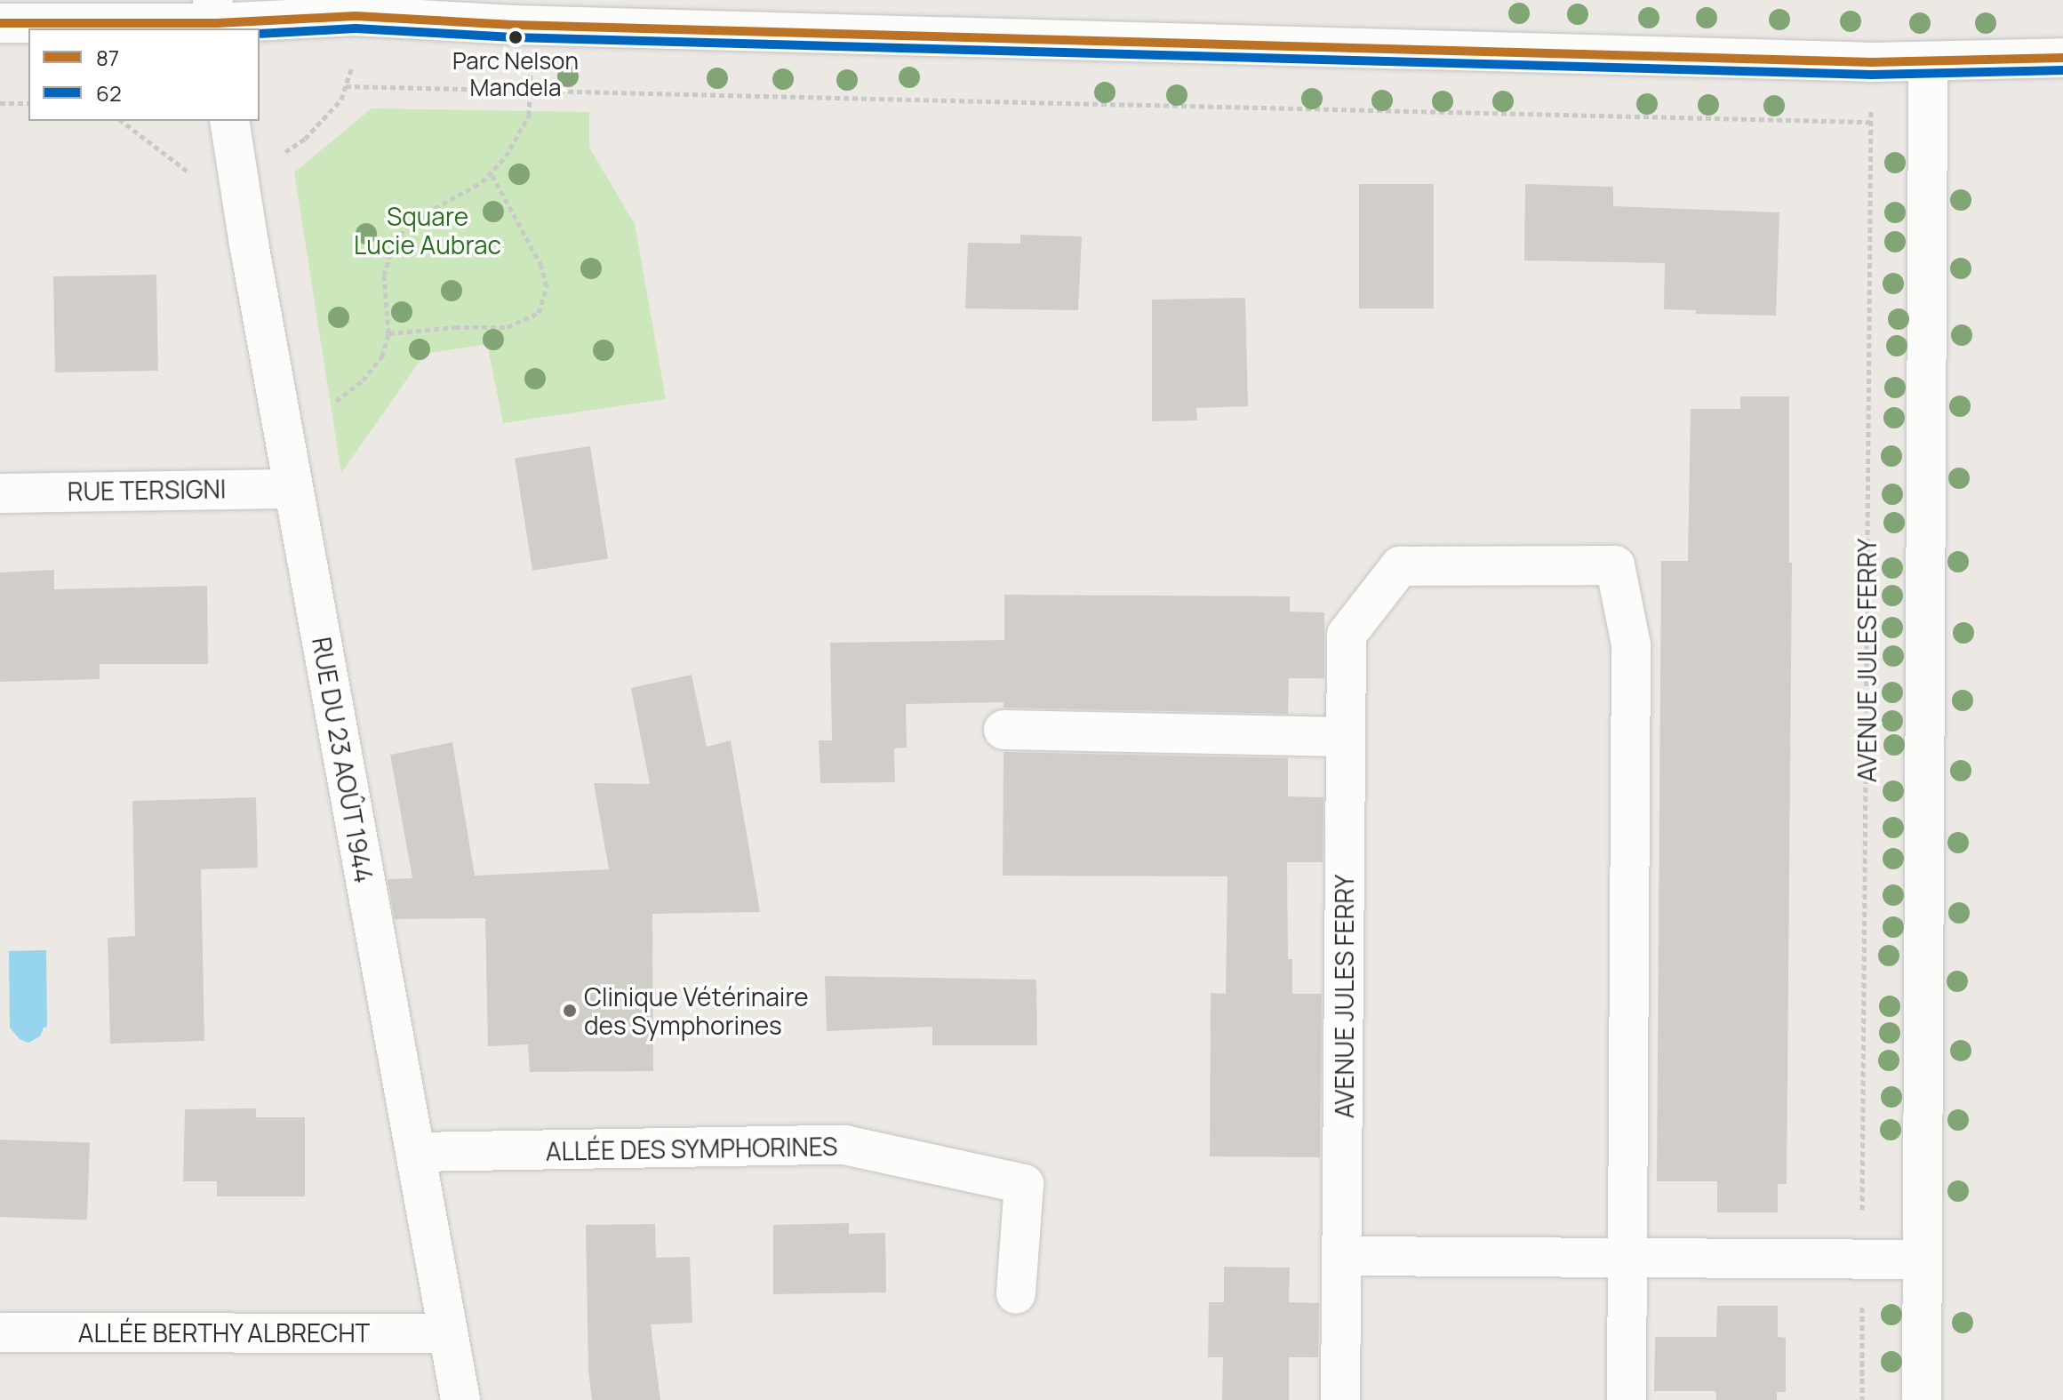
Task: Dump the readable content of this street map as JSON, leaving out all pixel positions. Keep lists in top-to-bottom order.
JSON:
{
  "streets": {
    "street": [
      "RUE TERSIGNI",
      "AVENUE JULES FERRY",
      "RUE DU 23 AOÛT 1944",
      "ALLÉE DES SYMPHORINES",
      "ALLÉE BERTHY ALBRECHT"
    ]
  },
  "crossings": [
    ["RUE TERSIGNI", "RUE DU 23 AOÛT 1944"],
    ["RUE DU 23 AOÛT 1944", "ALLÉE DES SYMPHORINES"],
    ["RUE DU 23 AOÛT 1944", "ALLÉE BERTHY ALBRECHT"]
  ],
  "parks": ["Square Lucie Aubrac"],
  "places": ["Parc Nelson Mandela", "Clinique Vétérinaire des Symphorines"],
  "lines": ["transit line 87", "transit line 62"],
  "legend": ["87", "62"]
}
